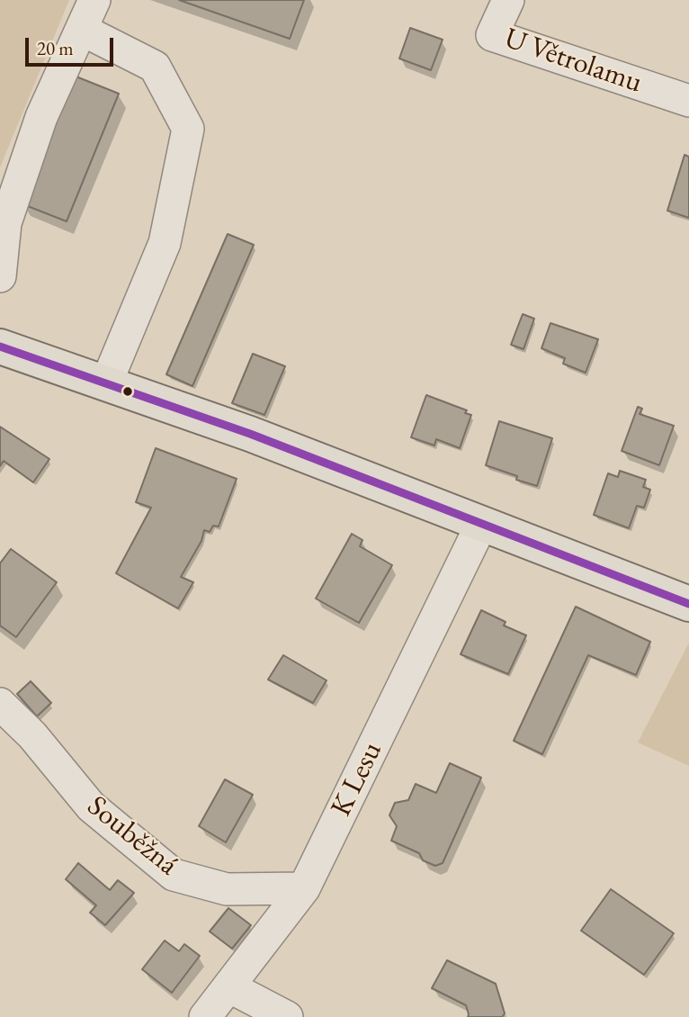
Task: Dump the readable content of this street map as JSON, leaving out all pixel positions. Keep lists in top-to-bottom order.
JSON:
{
  "streets": {
    "street": ["U Větrolamu", "K Lesu", "Souběžná"]
  },
  "crossings": [
    ["K Lesu", "Souběžná"]
  ],
  "scale_bar": "20 m"
}
